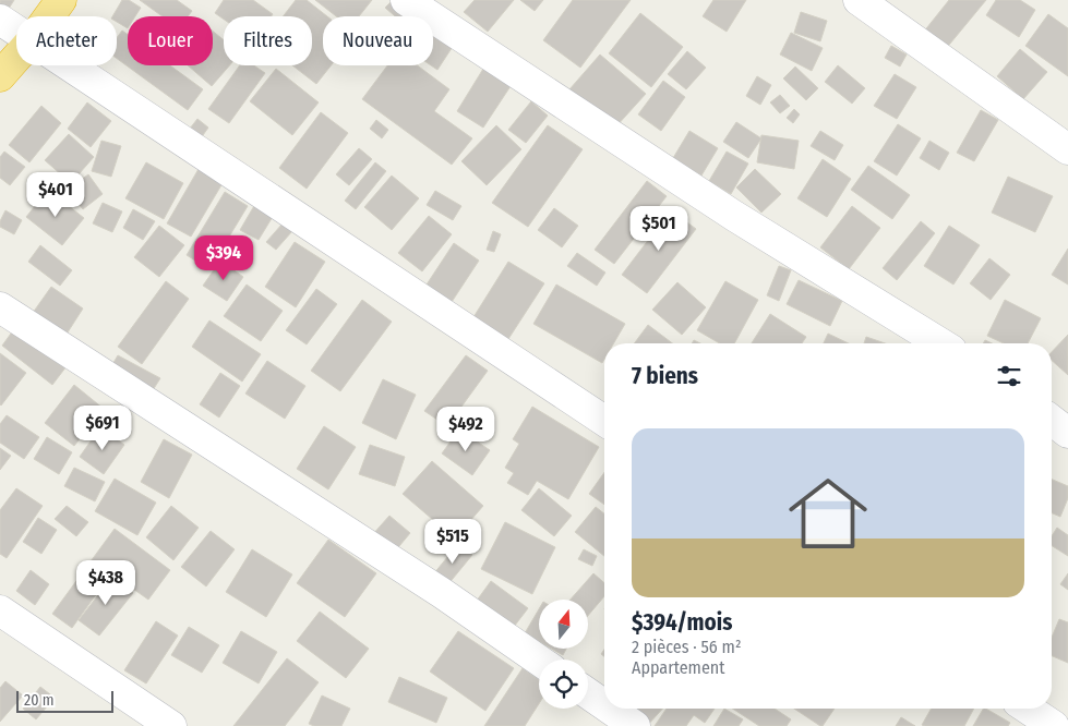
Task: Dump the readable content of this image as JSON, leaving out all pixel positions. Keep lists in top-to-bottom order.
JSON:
{
  "scale_bar": "20 m",
  "north": "top",
  "page": {
    "chip": [
      "Acheter",
      "Louer",
      "Filtres",
      "Nouveau"
    ],
    "price": [
      "$401",
      "$501",
      "$394",
      "$691",
      "$492",
      "$515",
      "$438"
    ],
    "heading": "7 biens",
    "list": [
      {
        "name": "$394/mois",
        "note": "2 pièces · 56 m² · Appartement"
      }
    ],
    "scale": "20 m"
  }
}
